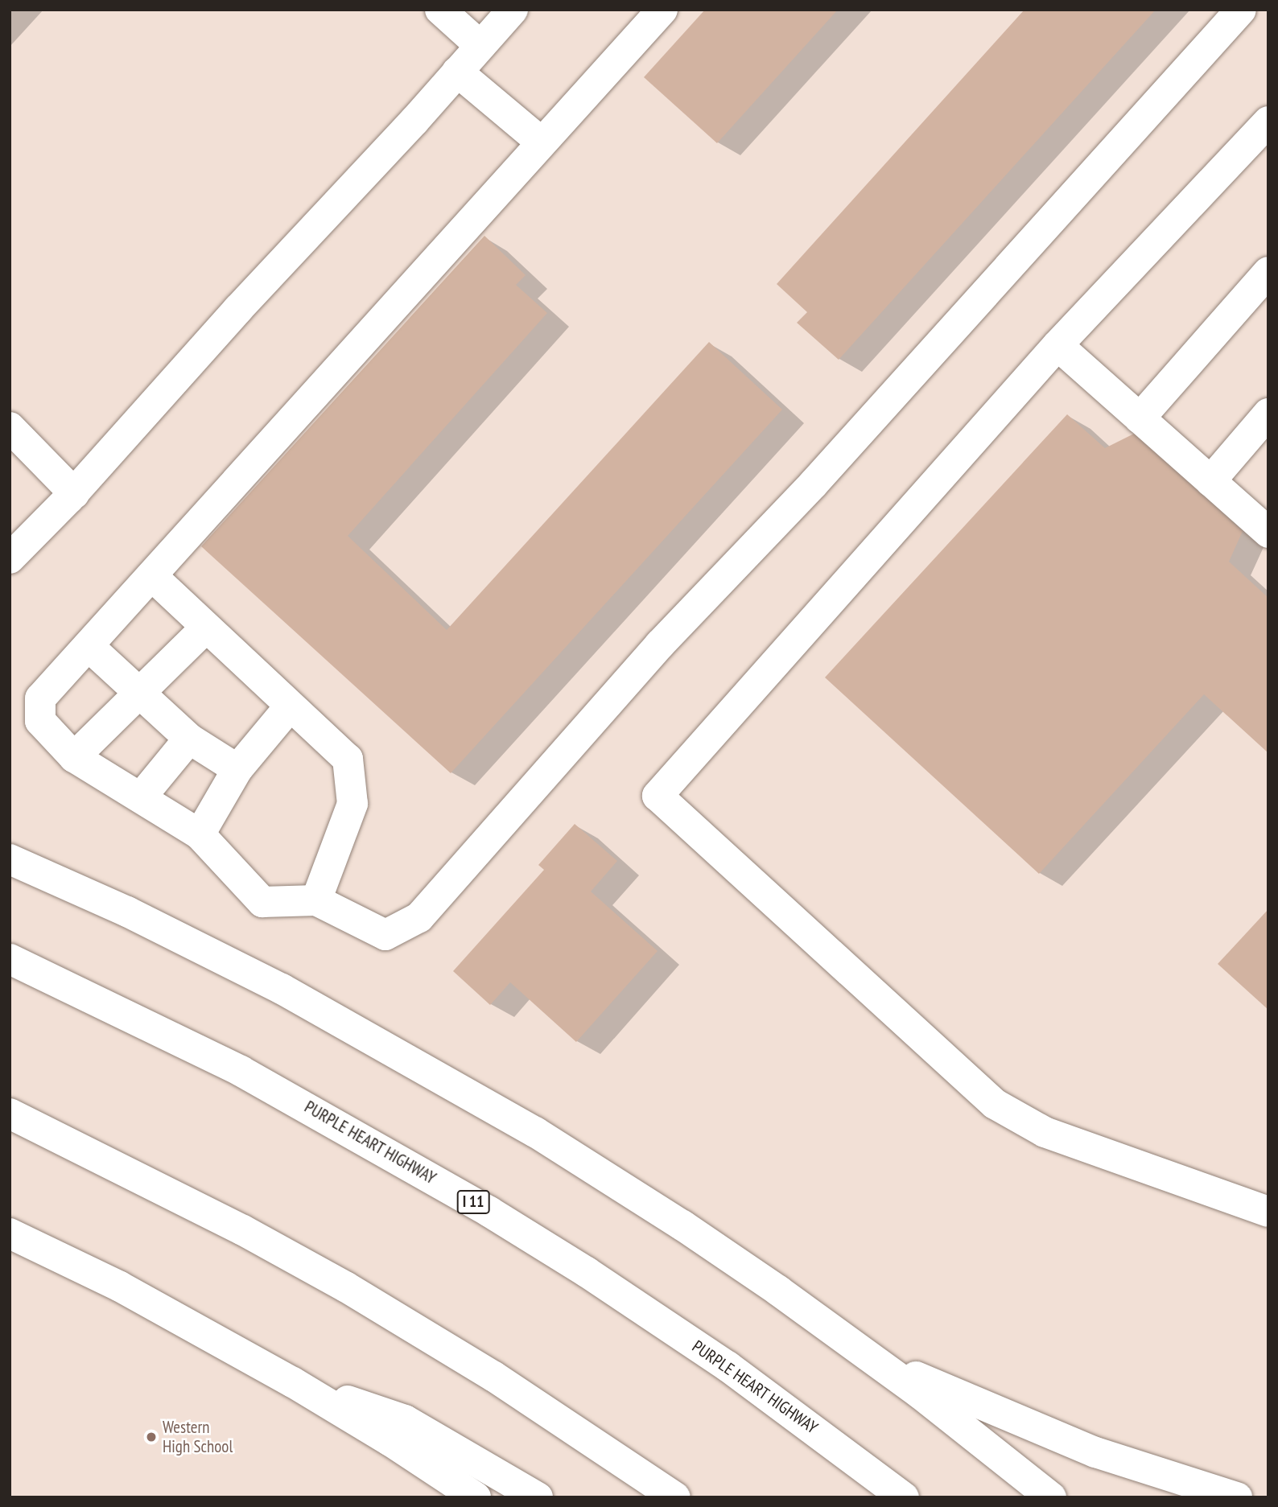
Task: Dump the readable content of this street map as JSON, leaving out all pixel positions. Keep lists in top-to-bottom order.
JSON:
{
  "streets": {
    "main road": ["PURPLE HEART HIGHWAY", "I 11"]
  },
  "places": ["Western High School"]
}
